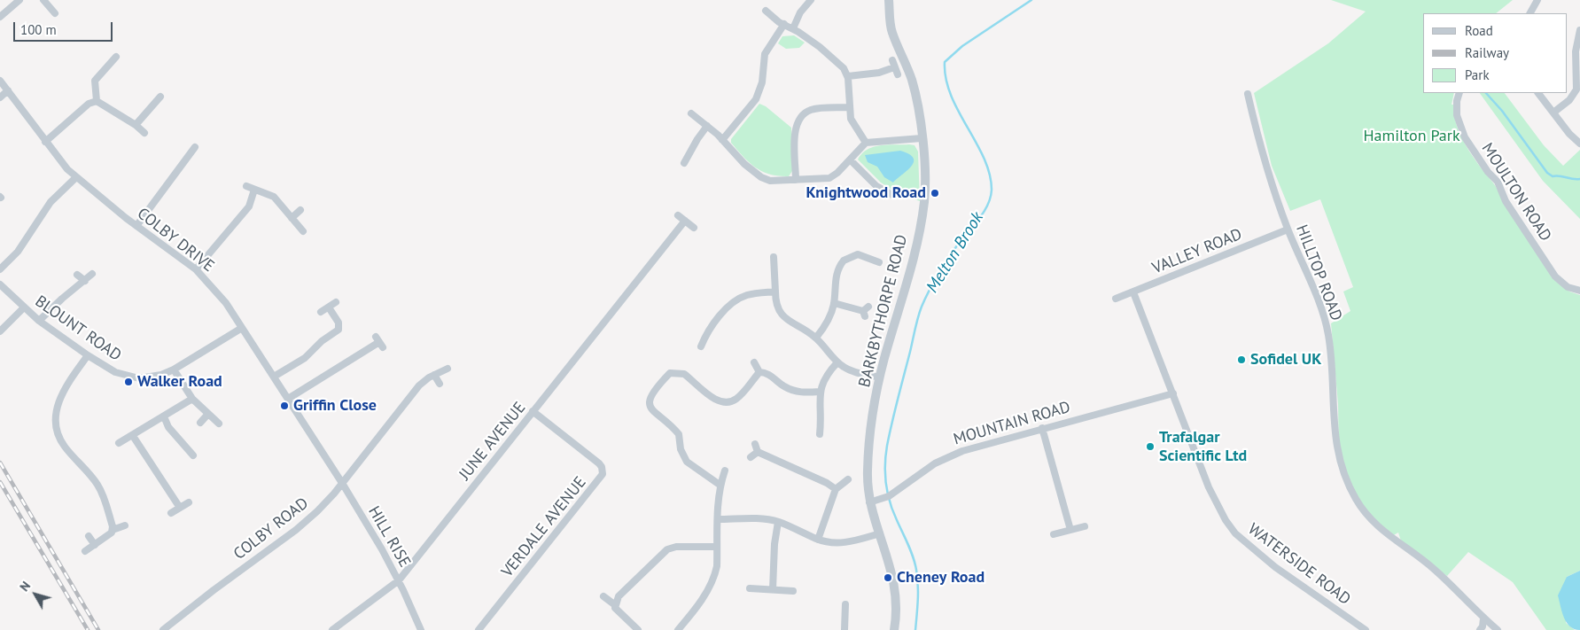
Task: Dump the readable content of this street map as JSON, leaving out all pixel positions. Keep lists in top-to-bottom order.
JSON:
{
  "streets": {
    "street": [
      "MOULTON ROAD",
      "COLBY DRIVE",
      "VALLEY ROAD",
      "HILLTOP ROAD",
      "BARKBYTHORPE ROAD",
      "BLOUNT ROAD",
      "MOUNTAIN ROAD",
      "JUNE AVENUE",
      "VERDALE AVENUE",
      "COLBY ROAD",
      "HILL RISE",
      "WATERSIDE ROAD"
    ]
  },
  "crossings": [
    ["COLBY DRIVE", "BLOUNT ROAD"],
    ["COLBY DRIVE", "HILL RISE"],
    ["VALLEY ROAD", "HILLTOP ROAD"],
    ["VALLEY ROAD", "WATERSIDE ROAD"],
    ["BARKBYTHORPE ROAD", "MOUNTAIN ROAD"],
    ["MOUNTAIN ROAD", "WATERSIDE ROAD"],
    ["JUNE AVENUE", "VERDALE AVENUE"],
    ["JUNE AVENUE", "HILL RISE"],
    ["COLBY ROAD", "HILL RISE"]
  ],
  "water": ["Melton Brook"],
  "parks": ["Hamilton Park"],
  "places": [
    "Knightwood Road",
    "Sofidel UK",
    "Walker Road",
    "Griffin Close",
    "Trafalgar Scientific Ltd",
    "Cheney Road"
  ],
  "legend": ["Road", "Railway", "Park"],
  "scale_bar": "100 m",
  "north": "top left"
}
